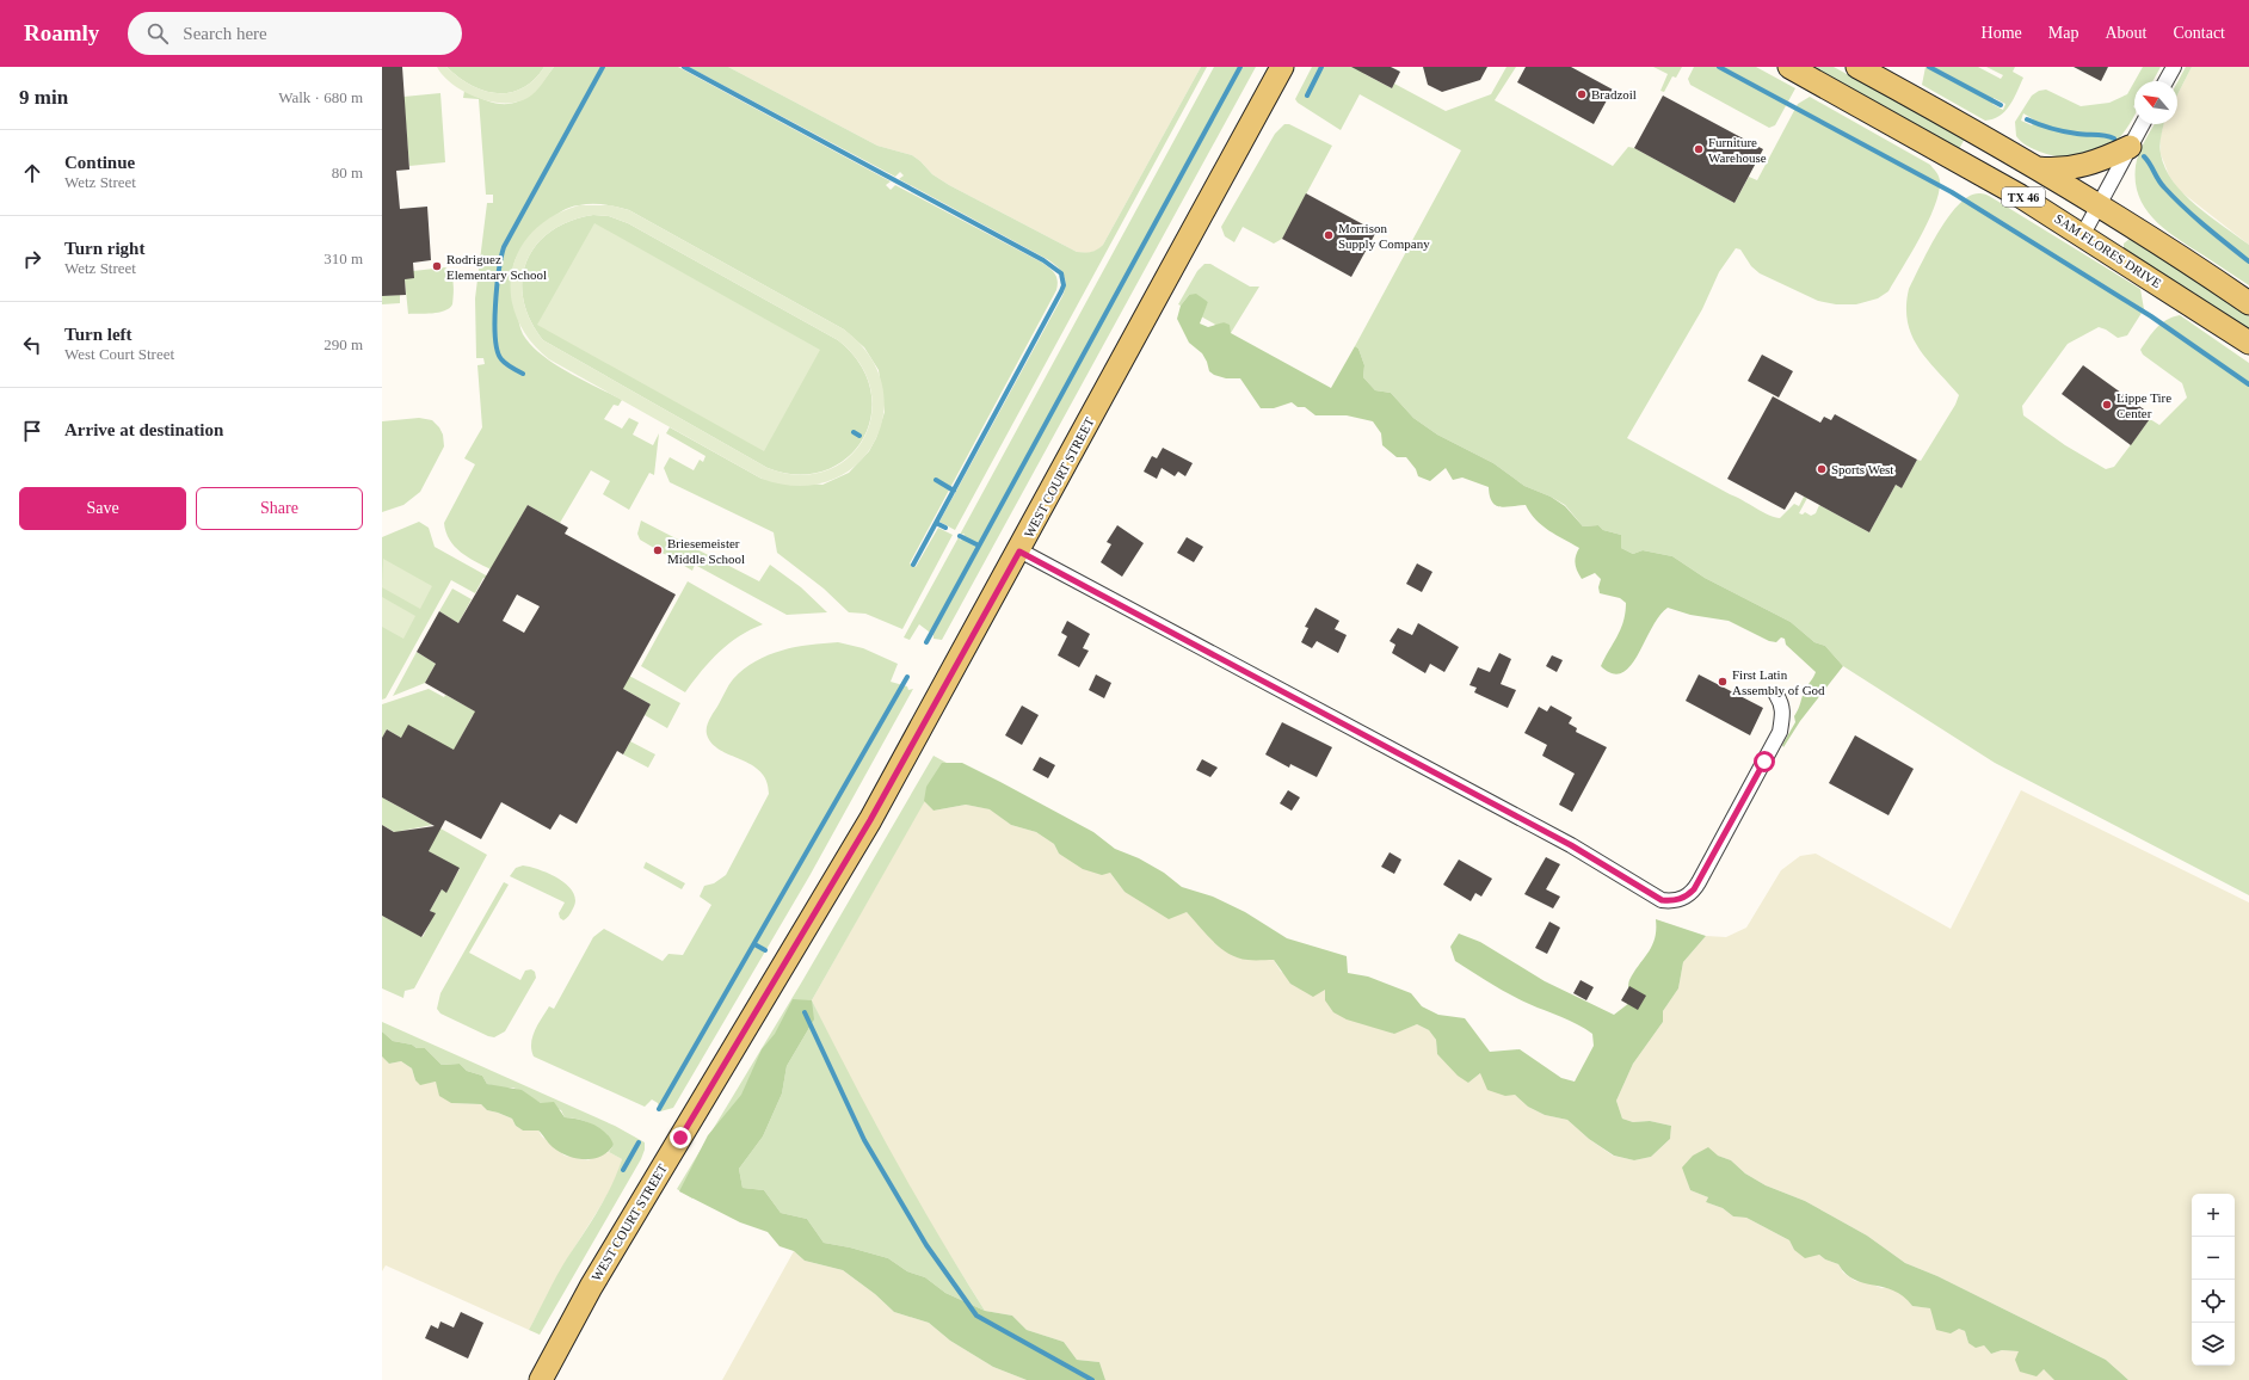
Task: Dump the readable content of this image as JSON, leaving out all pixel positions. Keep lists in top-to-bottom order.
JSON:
{
  "streets": {
    "main road": ["TX 46", "SAM FLORES DRIVE", "WEST COURT STREET"]
  },
  "places": [
    "Bradzoil",
    "Furniture Warehouse",
    "Morrison Supply Company",
    "Rodriguez Elementary School",
    "Lippe Tire Center",
    "Sports West",
    "Briesemeister Middle School",
    "First Latin Assembly of God"
  ],
  "north": "top left",
  "page": {
    "header": "Roamly",
    "search": "Search here",
    "nav": [
      "Home",
      "Map",
      "About",
      "Contact"
    ],
    "heading": ["9 min", "Walk · 680 m"],
    "list": [
      ["Continue", "Wetz Street", "80 m"],
      ["Turn right", "Wetz Street", "310 m"],
      ["Turn left", "West Court Street", "290 m"],
      "Arrive at destination"
    ],
    "buttons": ["Save", "Share"],
    "map_buttons": ["+", "−"]
  }
}
